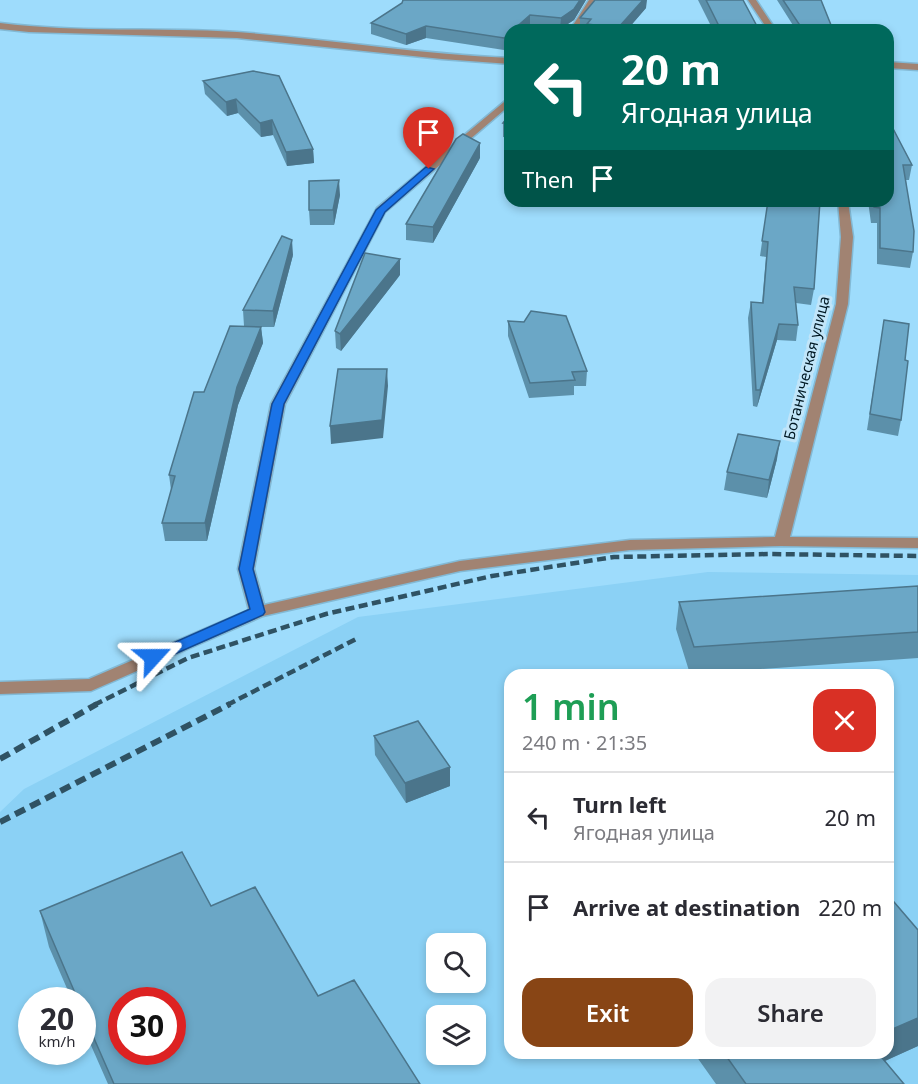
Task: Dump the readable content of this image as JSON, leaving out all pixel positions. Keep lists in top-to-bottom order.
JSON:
{
  "streets": {
    "street": ["Ботаническая улица"]
  },
  "page": {
    "turn": ["20 m", "Ягодная улица"],
    "then": "Then",
    "heading": ["1 min", "240 m · 21:35"],
    "list": [
      {
        "name": "Turn left",
        "note": "Ягодная улица",
        "value": "20 m"
      },
      {
        "name": "Arrive at destination",
        "value": "220 m"
      }
    ],
    "buttons": ["Exit", "Share"],
    "speed": "20 km/h",
    "limit": "30"
  }
}
